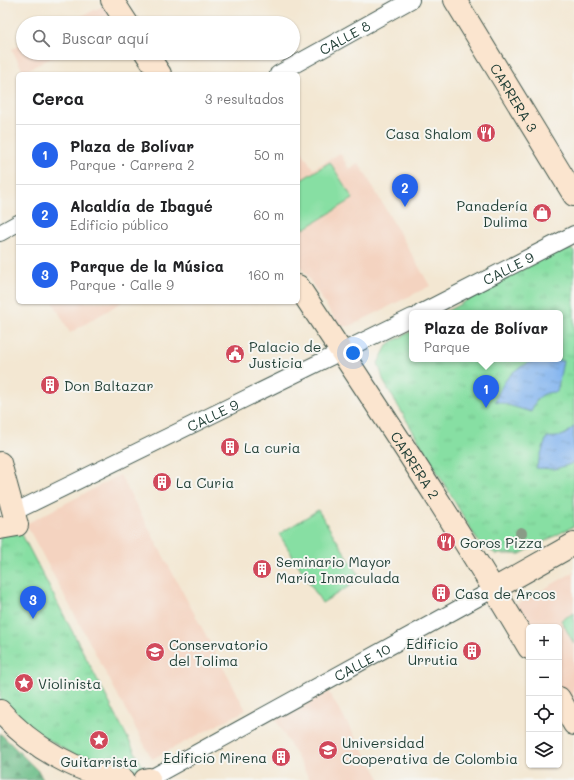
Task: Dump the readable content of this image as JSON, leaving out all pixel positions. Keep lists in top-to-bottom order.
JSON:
{
  "streets": {
    "main road": ["CARRERA 3", "CARRERA 2", "CALLE 10"],
    "street": ["CALLE 8", "CALLE 9"]
  },
  "crossings": [
    ["CALLE 9", "CARRERA 2"],
    ["CARRERA 2", "CALLE 10"]
  ],
  "places": {
    "restaurant": ["Casa Shalom", "Goros Pizza"],
    "shop": ["Panadería Dulima"],
    "public building": ["Palacio de Justicia"],
    "building": [
      "Don Baltazar",
      "La curia",
      "La Curia",
      "Seminario Mayor María Inmaculada",
      "Casa de Arcos",
      "Edificio Urrutia",
      "Edificio Mirena"
    ],
    "school or university": ["Conservatorio del Tolima", "Universidad Cooperativa de Colombia"],
    "place": ["Violinista", "Guitarrista"]
  },
  "page": {
    "search": "Buscar aquí",
    "heading": ["Cerca", "3 resultados"],
    "list": [
      {
        "mark": "1",
        "name": "Plaza de Bolívar",
        "note": "Parque · Carrera 2",
        "value": "50 m"
      },
      {
        "mark": "2",
        "name": "Alcaldía de Ibagué",
        "note": "Edificio público",
        "value": "60 m"
      },
      {
        "mark": "3",
        "name": "Parque de la Música",
        "note": "Parque · Calle 9",
        "value": "160 m"
      }
    ],
    "pins": ["2", "1", "3"],
    "popup": ["Plaza de Bolívar", "Parque"],
    "map_buttons": ["+", "−"]
  }
}
